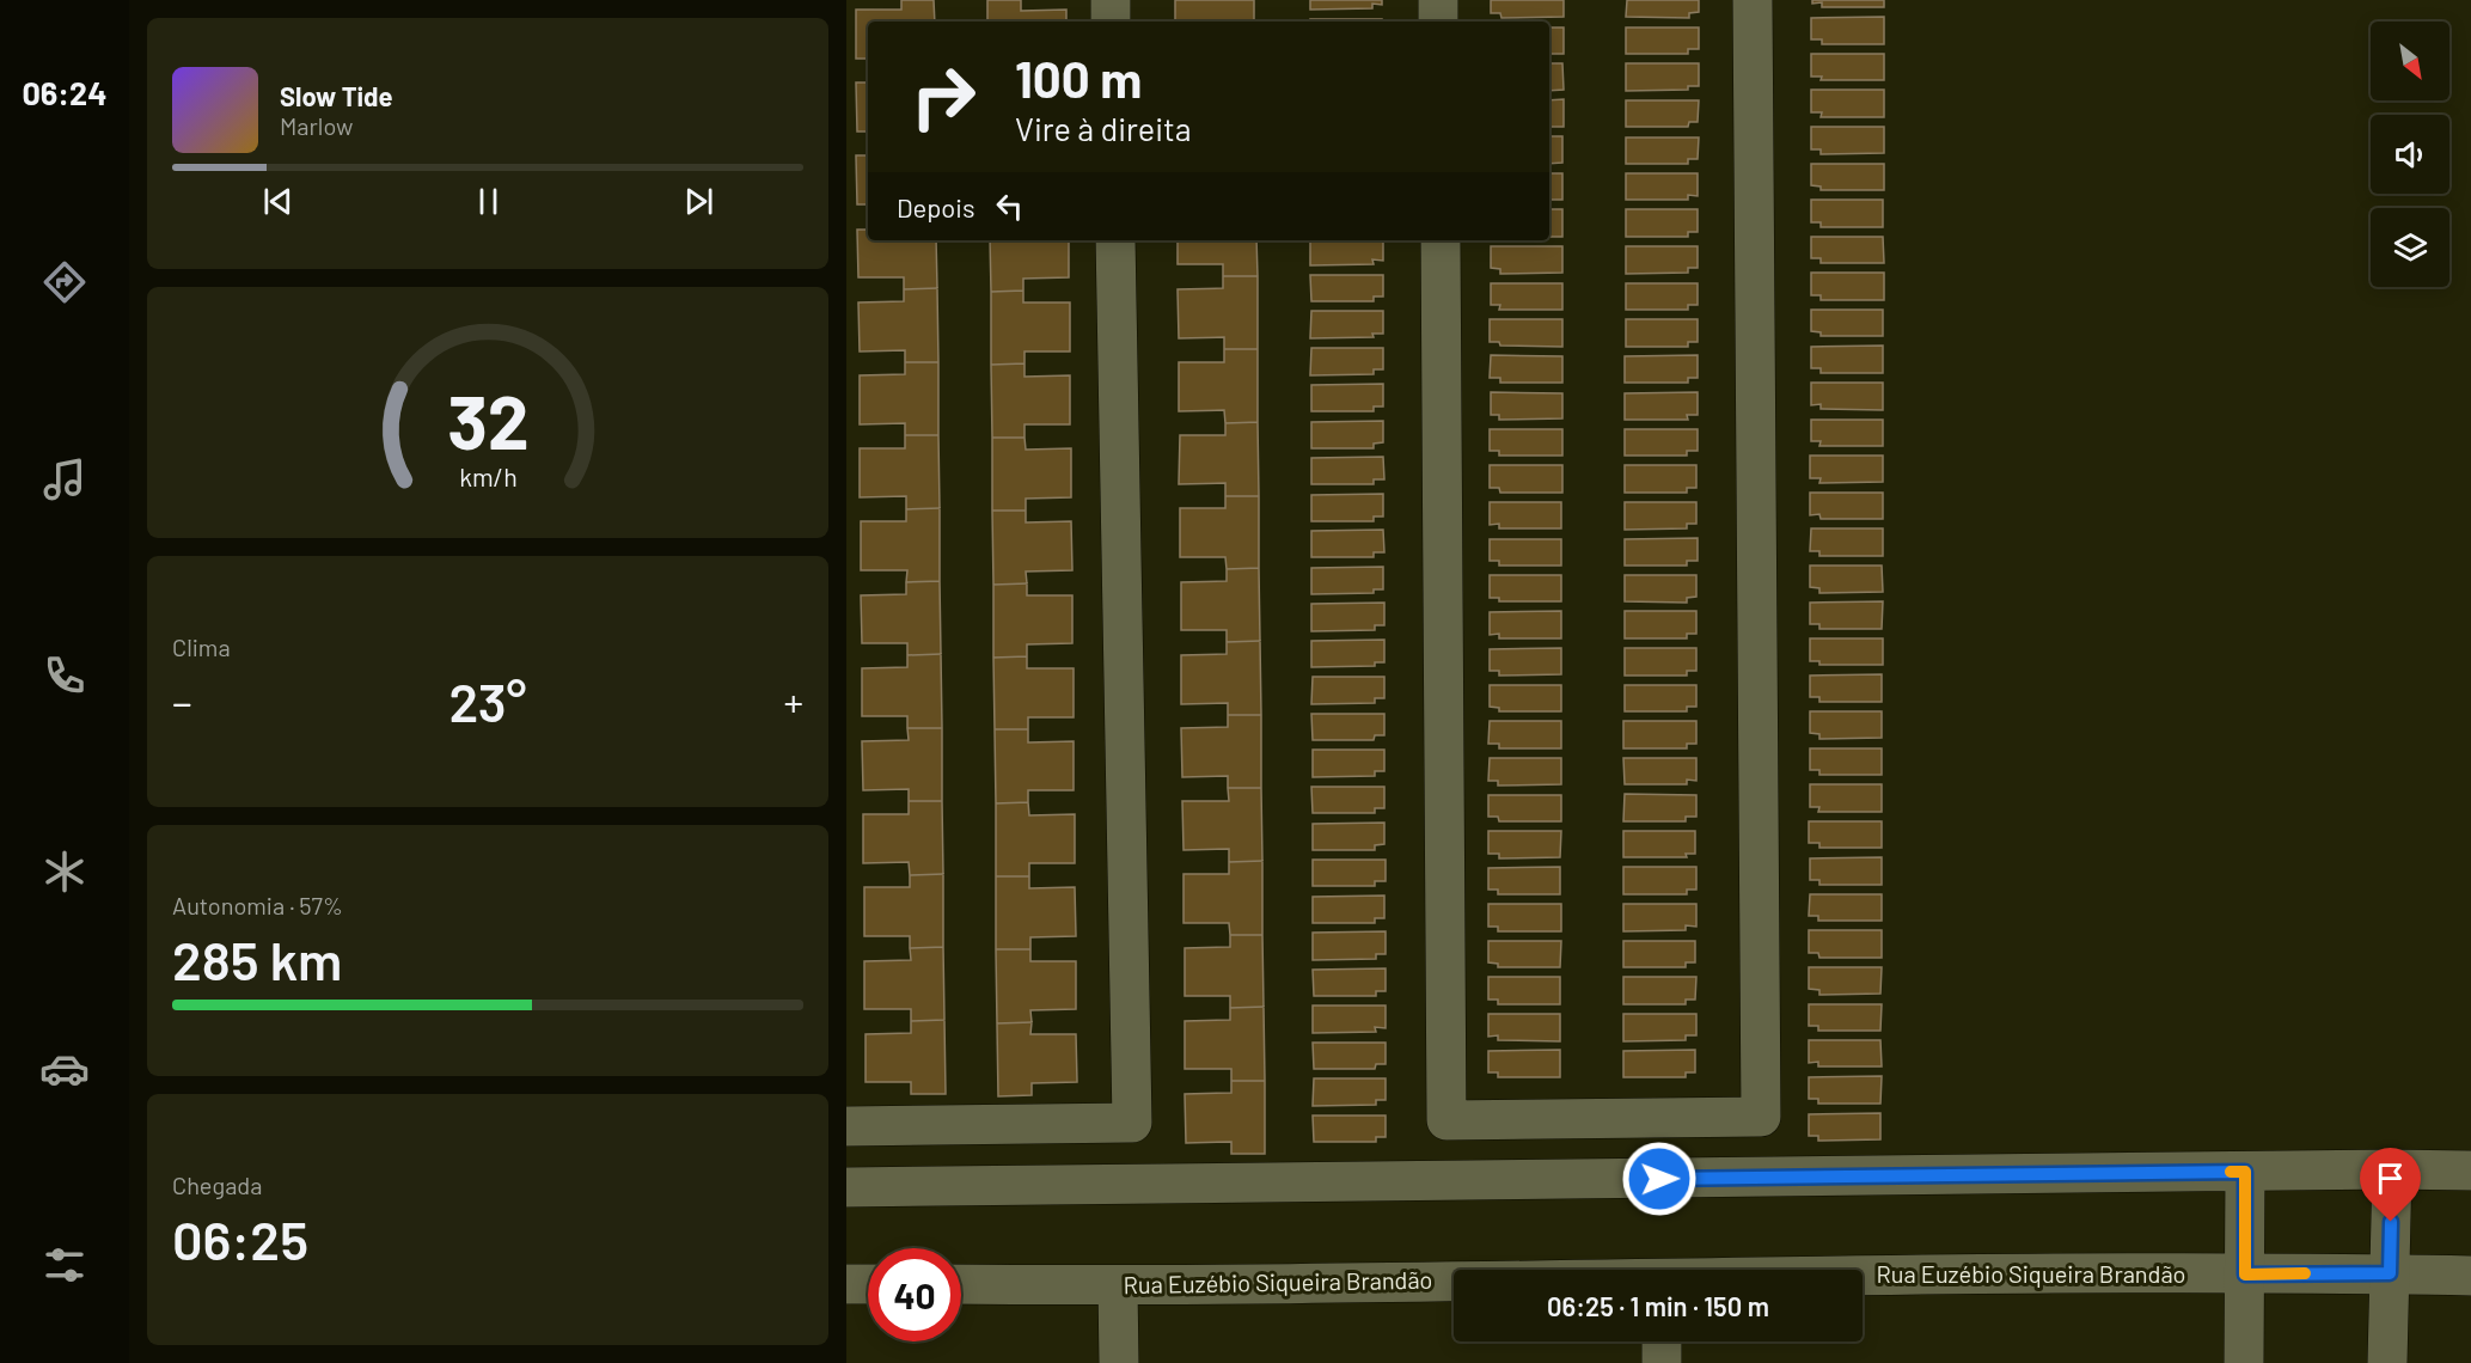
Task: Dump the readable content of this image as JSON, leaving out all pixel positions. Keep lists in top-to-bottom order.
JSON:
{
  "streets": {
    "street": ["Rua Euzébio Siqueira Brandão"]
  },
  "north": "bottom right",
  "page": {
    "tabs": "06:24",
    "turn": ["100 m", "Vire à direita"],
    "song": ["Slow Tide", "Marlow"],
    "then": "Depois",
    "tile": [
      "Clima",
      ["Autonomia · 57%", "285 km"],
      ["Chegada", "06:25"]
    ],
    "heat": ["−", "23°", "+"],
    "limit": "40",
    "trip": "06:25 · 1 min · 150 m",
    "gauge": ["32", "km/h"]
  }
}
